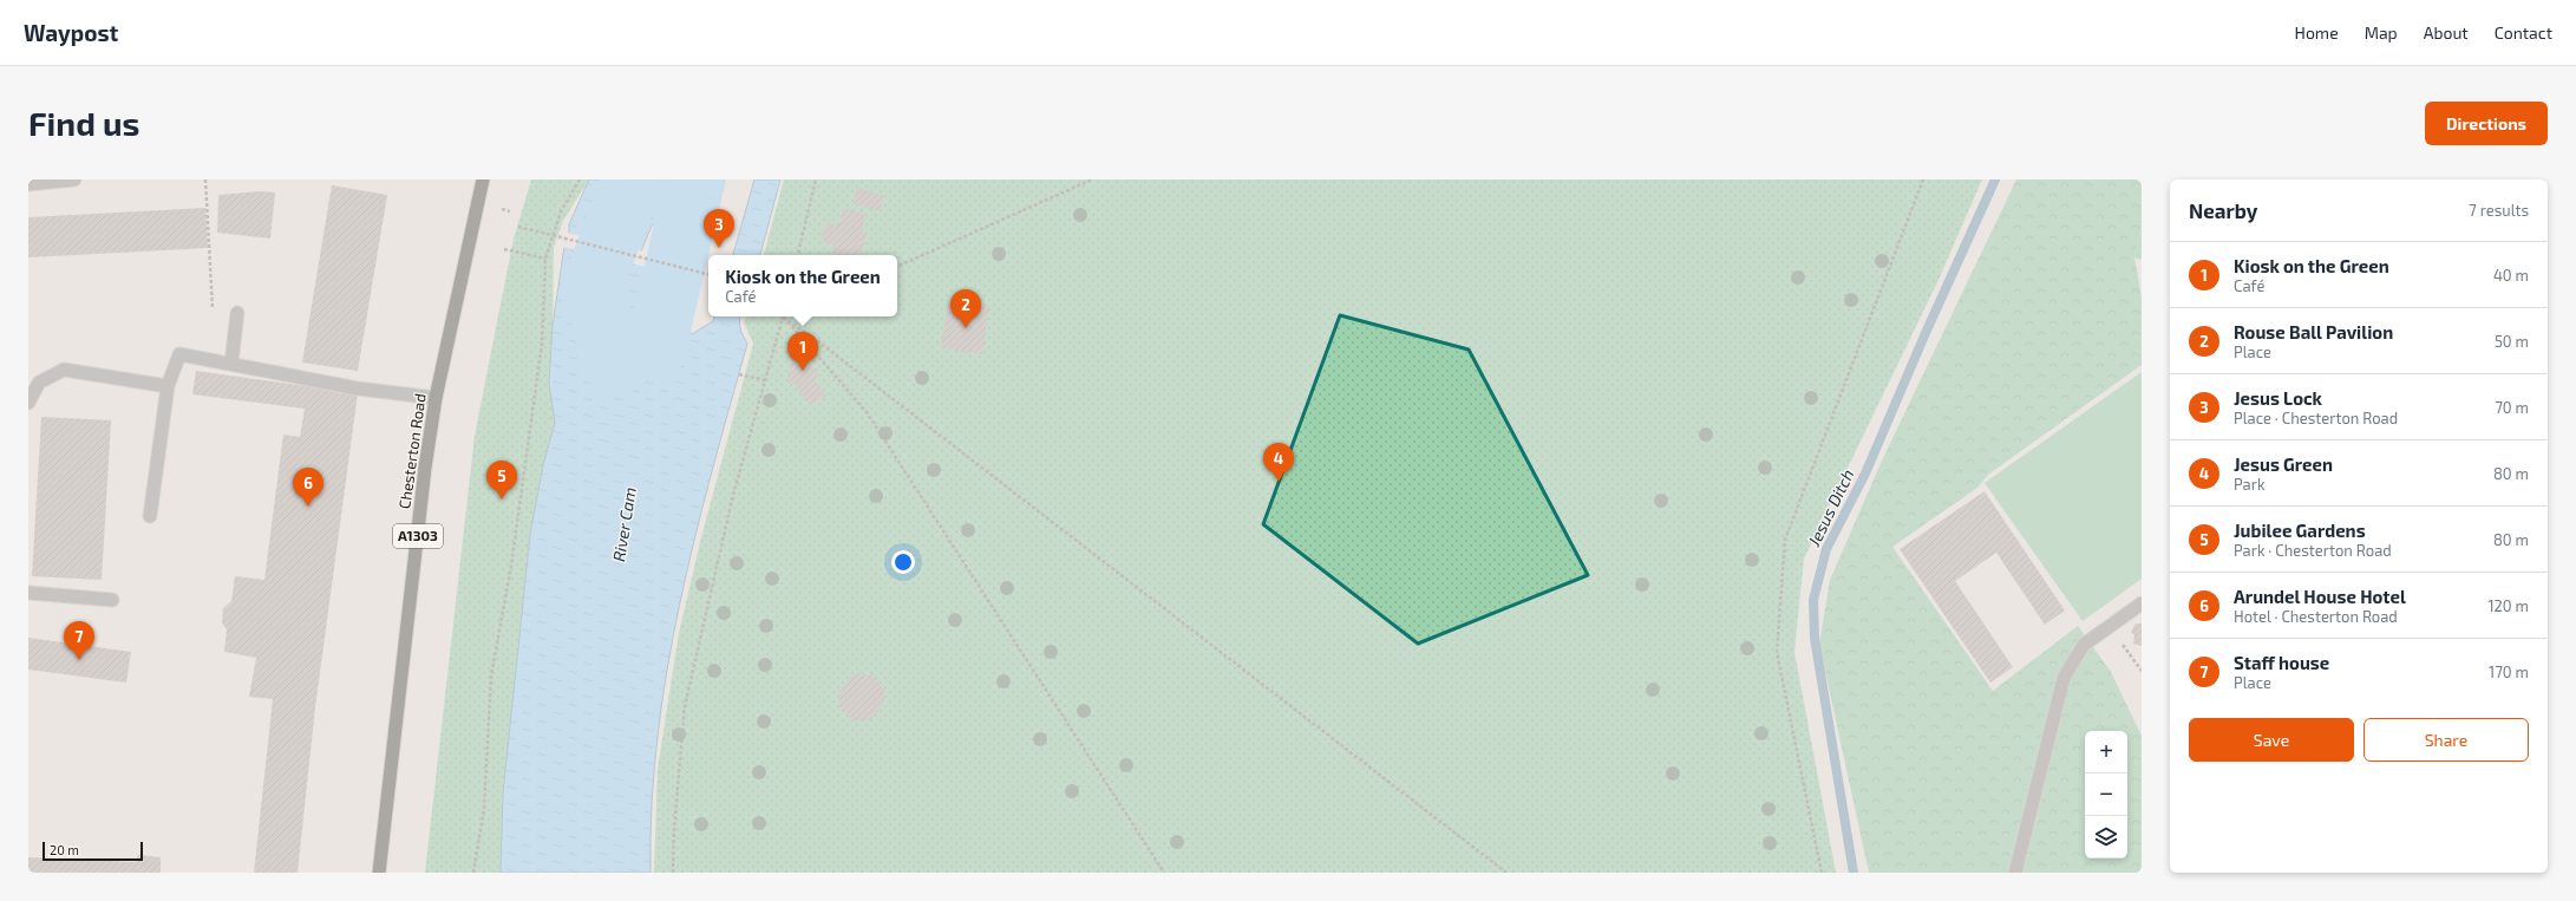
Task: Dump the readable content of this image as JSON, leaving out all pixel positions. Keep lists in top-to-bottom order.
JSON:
{
  "streets": {
    "main road": ["Chesterton Road", "A1303"]
  },
  "water": ["Jesus Ditch", "River Cam"],
  "scale_bar": "20 m",
  "page": {
    "header": "Waypost",
    "nav": [
      "Home",
      "Map",
      "About",
      "Contact"
    ],
    "buttons": [
      "Directions",
      ["Save", "Share"]
    ],
    "title": "Find us",
    "heading": ["Nearby", "7 results"],
    "pins": [
      "3",
      "2",
      "1",
      "4",
      "5",
      "6",
      "7"
    ],
    "list": [
      {
        "mark": "1",
        "name": "Kiosk on the Green",
        "note": "Café",
        "value": "40 m"
      },
      {
        "mark": "2",
        "name": "Rouse Ball Pavilion",
        "note": "Place",
        "value": "50 m"
      },
      {
        "mark": "3",
        "name": "Jesus Lock",
        "note": "Place · Chesterton Road",
        "value": "70 m"
      },
      {
        "mark": "4",
        "name": "Jesus Green",
        "note": "Park",
        "value": "80 m"
      },
      {
        "mark": "5",
        "name": "Jubilee Gardens",
        "note": "Park · Chesterton Road",
        "value": "80 m"
      },
      {
        "mark": "6",
        "name": "Arundel House Hotel",
        "note": "Hotel · Chesterton Road",
        "value": "120 m"
      },
      {
        "mark": "7",
        "name": "Staff house",
        "note": "Place",
        "value": "170 m"
      }
    ],
    "popup": ["Kiosk on the Green", "Café"],
    "map_buttons": ["+", "−"],
    "scale": "20 m"
  }
}
